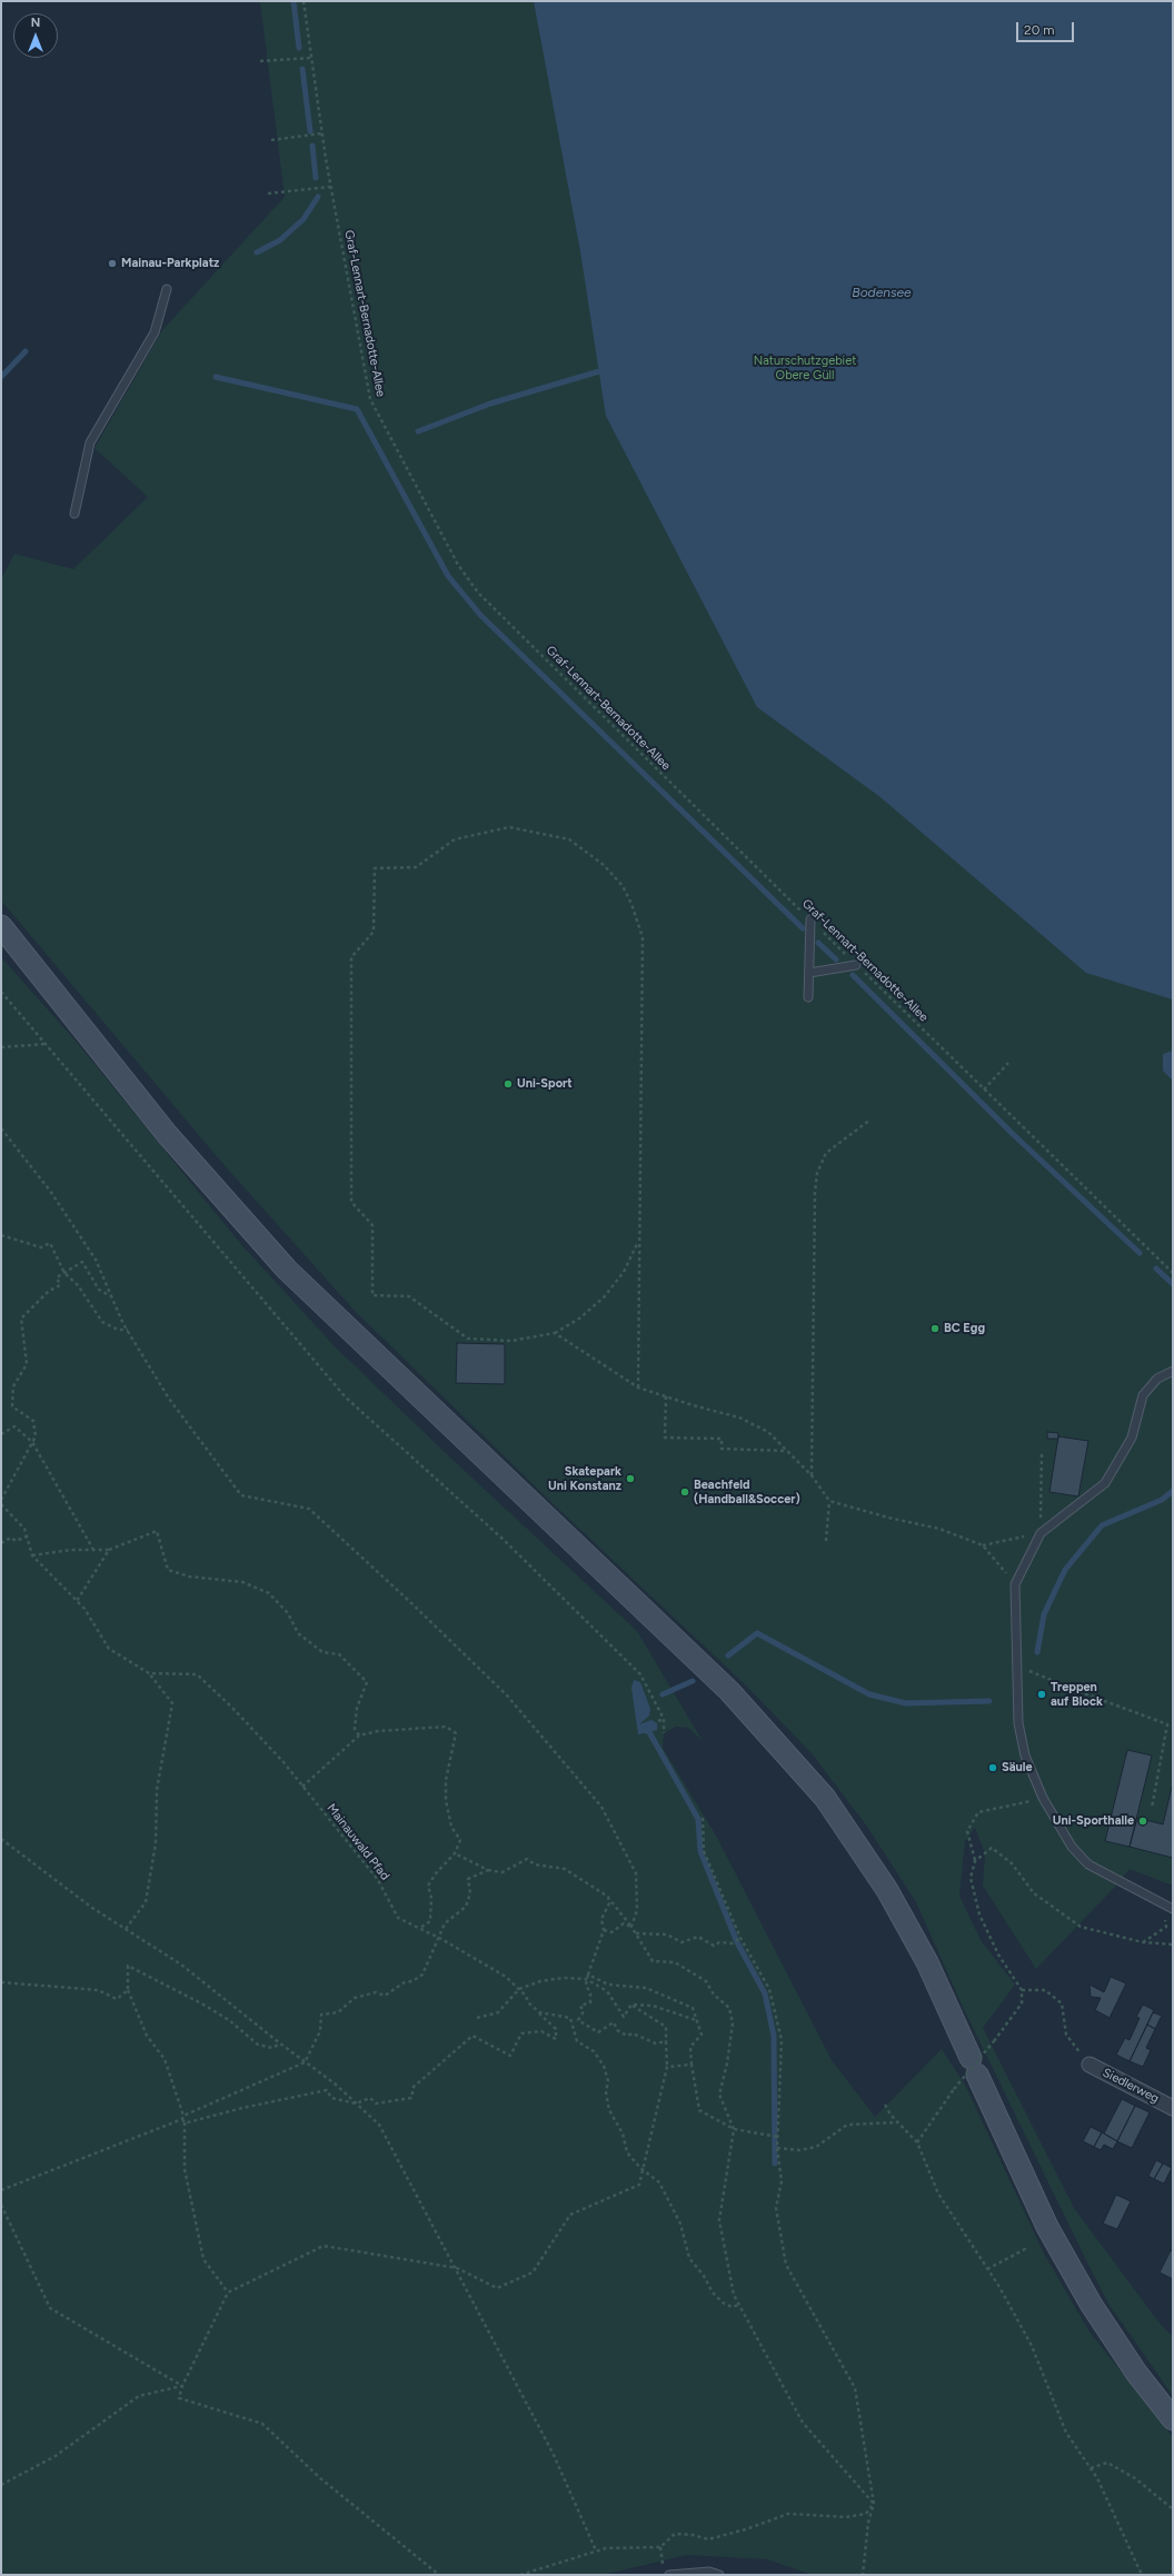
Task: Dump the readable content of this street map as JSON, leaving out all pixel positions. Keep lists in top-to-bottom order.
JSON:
{
  "streets": {
    "street": ["Siedlerweg"],
    "path": ["Graf-Lennart-Bernadotte-Allee", "Mainauwald Pfad"]
  },
  "water": ["Bodensee"],
  "parks": ["Naturschutzgebiet Obere Güll"],
  "places": [
    "Mainau-Parkplatz",
    "Uni-Sport",
    "BC Egg",
    "Skatepark Uni Konstanz",
    "Beachfeld (Handball&Soccer)",
    "Treppen auf Block",
    "Säule",
    "Uni-Sporthalle"
  ],
  "scale_bar": "20 m",
  "north": "top"
}
